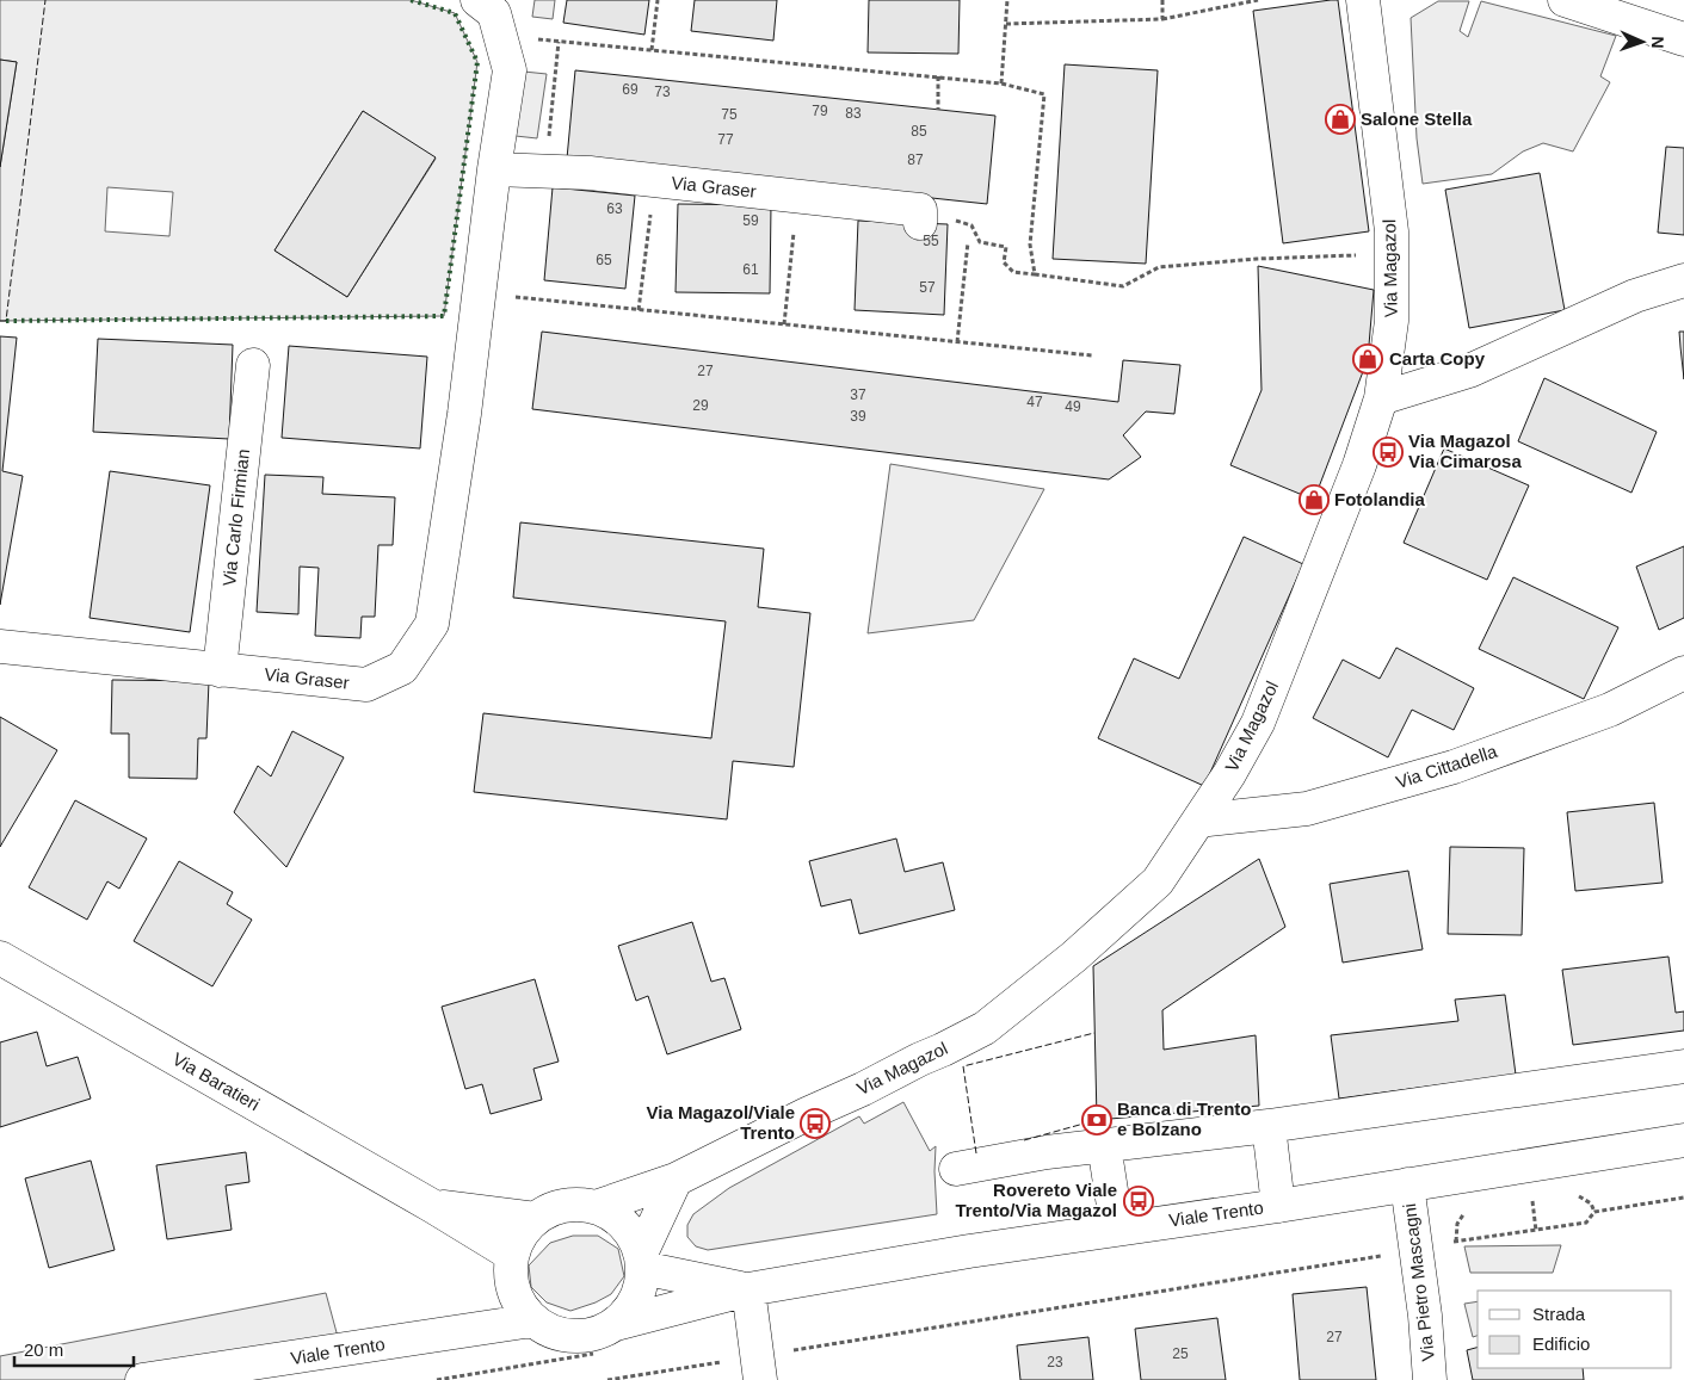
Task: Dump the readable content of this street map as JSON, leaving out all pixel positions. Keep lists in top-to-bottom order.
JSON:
{
  "streets": {
    "street": [
      "Via Graser",
      "Via Magazol",
      "Via Carlo Firmian",
      "Via Cittadella",
      "Via Baratieri",
      "Viale Trento",
      "Via Pietro Mascagni"
    ]
  },
  "crossings": [
    ["Via Graser", "Via Carlo Firmian"],
    ["Via Magazol", "Via Cittadella"],
    ["Via Magazol", "Via Baratieri"],
    ["Via Magazol", "Viale Trento"],
    ["Via Baratieri", "Viale Trento"],
    ["Viale Trento", "Via Pietro Mascagni"]
  ],
  "places": {
    "shop": ["Salone Stella", "Carta Copy", "Fotolandia"],
    "bus stop": ["Via Magazol Via Cimarosa", "Via Magazol/Viale Trento", "Rovereto Viale Trento/Via Magazol"],
    "bank": ["Banca di Trento e Bolzano"]
  },
  "house_numbers": [
    "69",
    "73",
    "79",
    "83",
    "75",
    "85",
    "77",
    "87",
    "63",
    "59",
    "55",
    "65",
    "61",
    "57",
    "27",
    "37",
    "47",
    "29",
    "49",
    "39",
    "27",
    "25",
    "23"
  ],
  "legend": ["Strada", "Edificio"],
  "scale_bar": "20 m",
  "north": "right"
}
